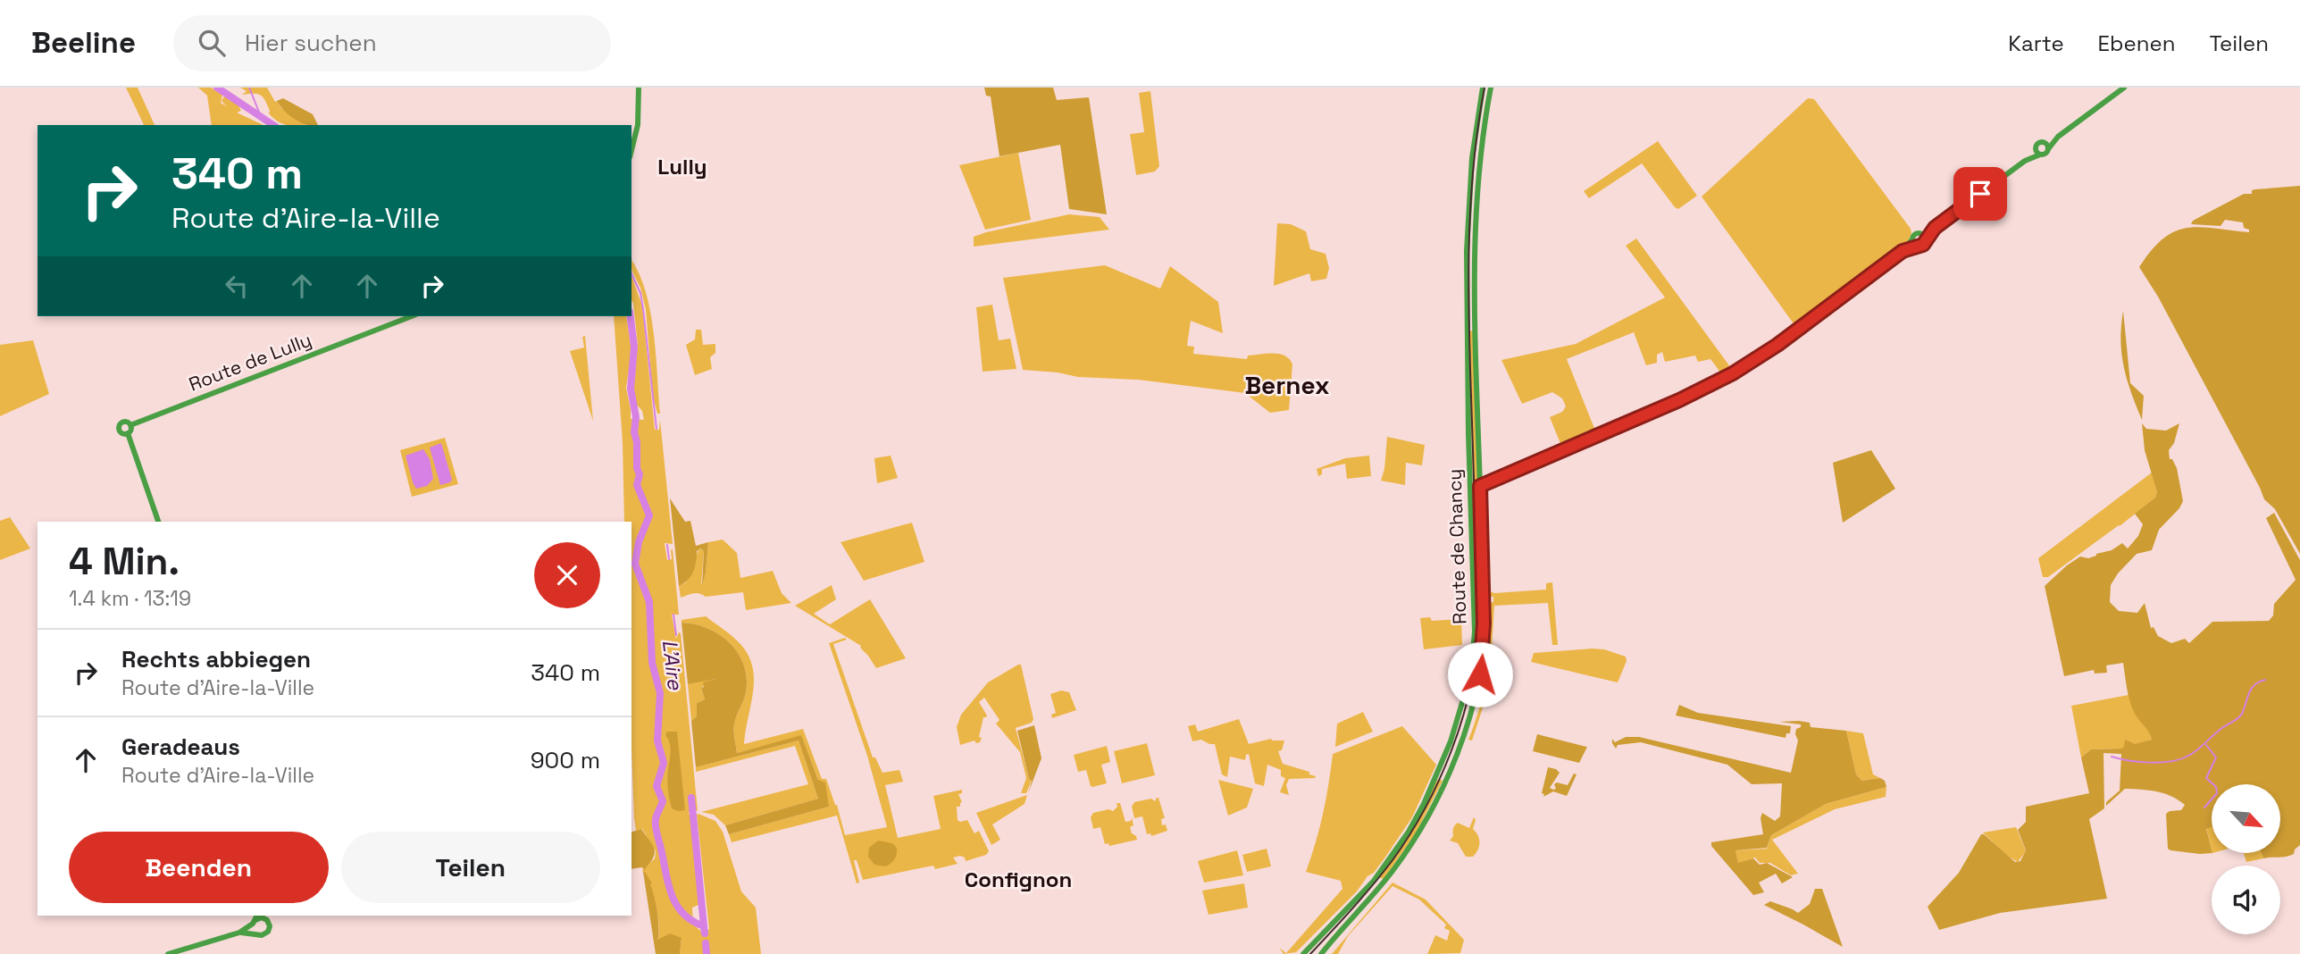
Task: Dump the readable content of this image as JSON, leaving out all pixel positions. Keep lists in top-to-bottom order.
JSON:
{
  "streets": {
    "main road": ["Route de Lully", "Route de Chancy"]
  },
  "districts": ["Lully", "Bernex", "Confignon"],
  "water": ["L'Aire"],
  "north": "bottom right",
  "page": {
    "header": "Beeline",
    "search": "Hier suchen",
    "nav": ["Karte", "Ebenen", "Teilen"],
    "turn": ["340 m", "Route d'Aire-la-Ville"],
    "heading": ["4 Min.", "1.4 km · 13:19"],
    "list": [
      {
        "name": "Rechts abbiegen",
        "note": "Route d'Aire-la-Ville",
        "value": "340 m"
      },
      {
        "name": "Geradeaus",
        "note": "Route d'Aire-la-Ville",
        "value": "900 m"
      }
    ],
    "buttons": ["Beenden", "Teilen"]
  }
}
